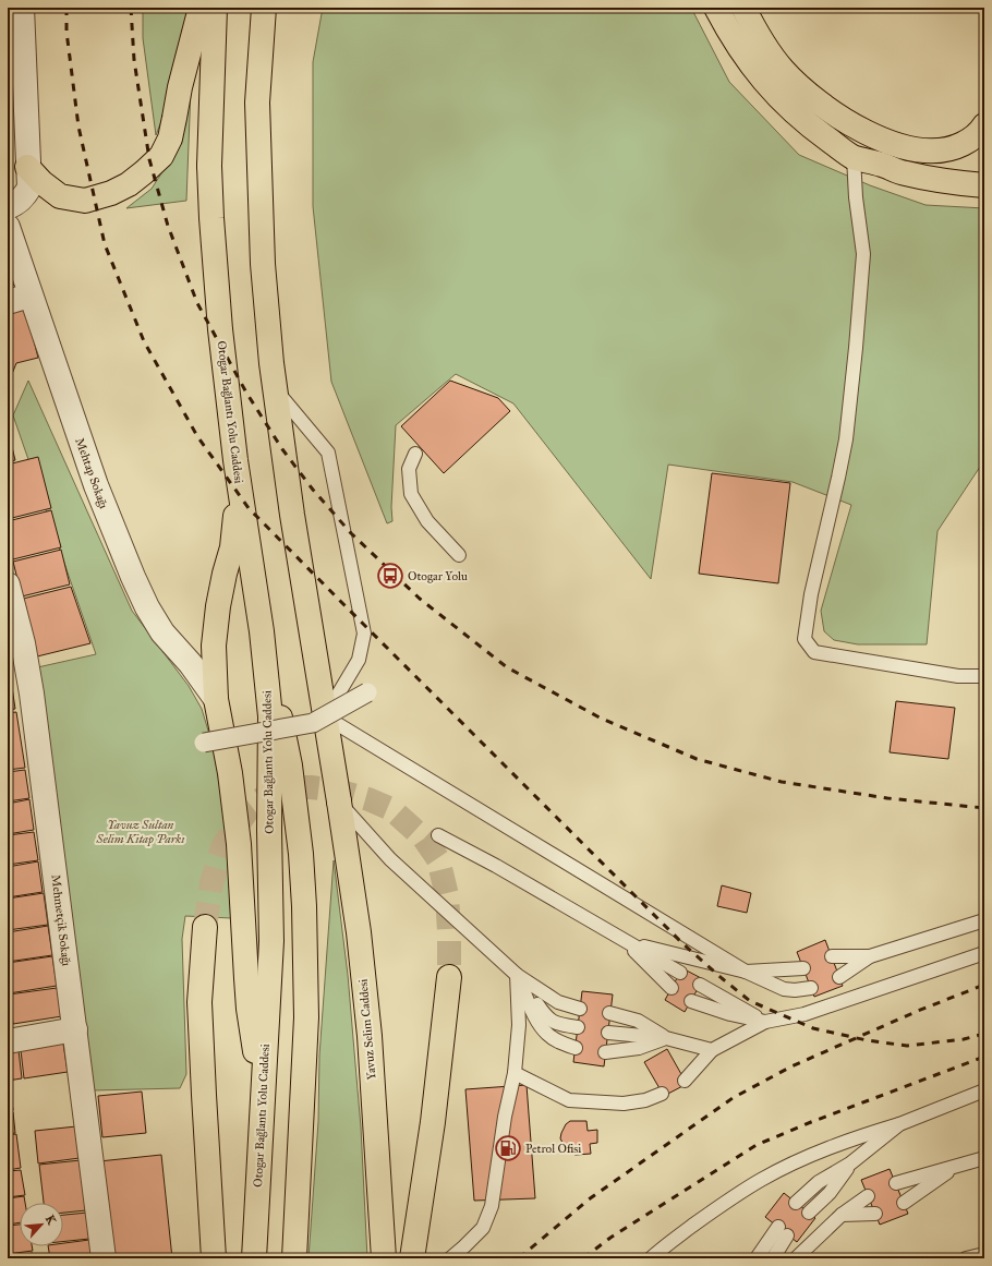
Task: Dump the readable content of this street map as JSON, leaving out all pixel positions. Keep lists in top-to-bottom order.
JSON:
{
  "streets": {
    "main road": ["Otogar Bağlantı Yolu Caddesi", "Yavuz Selim Caddesi"],
    "street": ["Mehtap Sokağı", "Mehmetçik Sokağı"]
  },
  "parks": ["Yavuz Sultan Selim Kitap Parkı"],
  "places": {
    "bus stop": ["Otogar Yolu"],
    "fuel station": ["Petrol Ofisi"]
  },
  "north": "top right"
}
